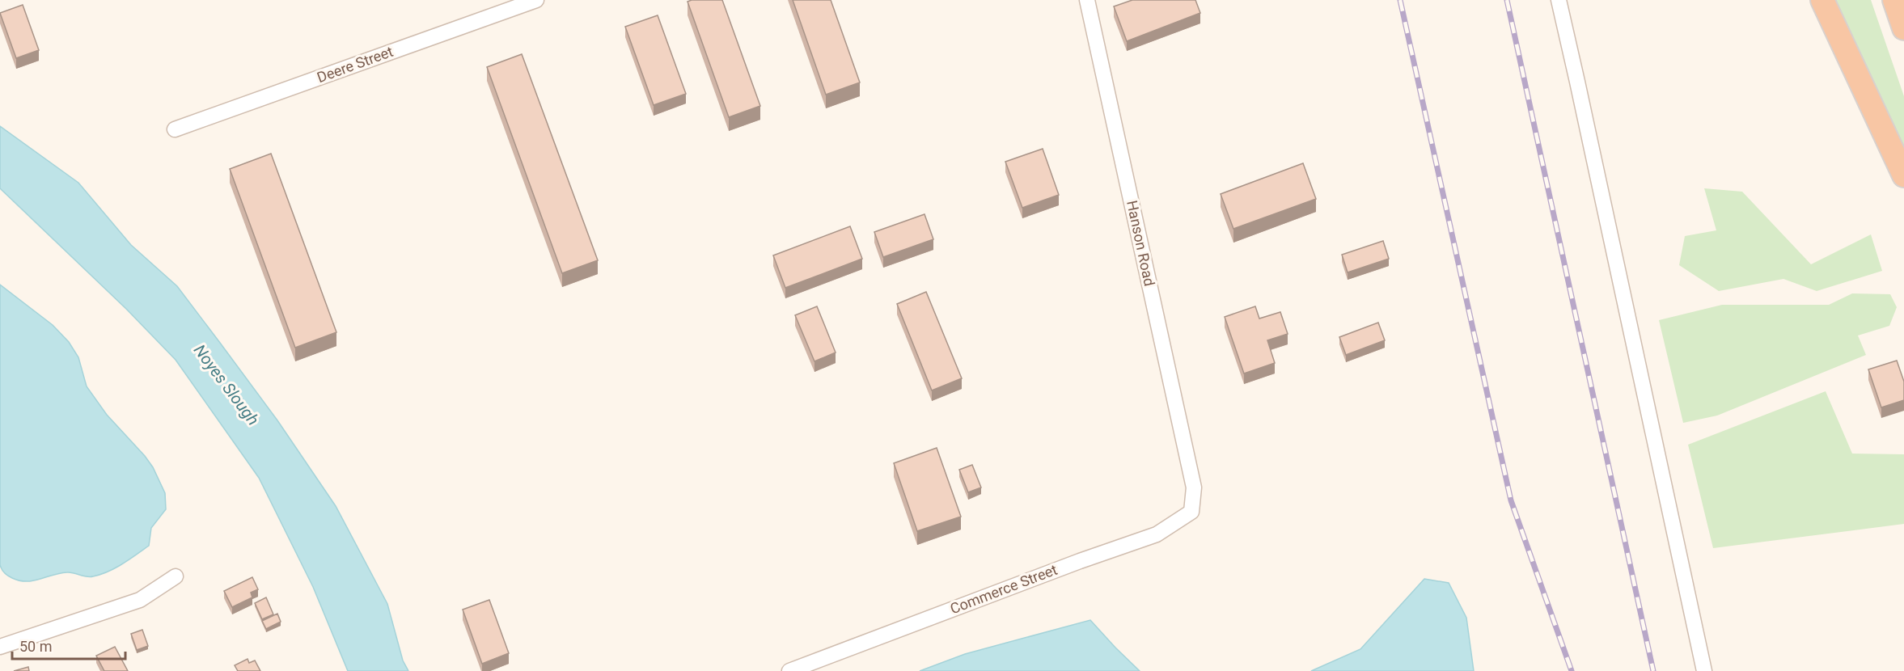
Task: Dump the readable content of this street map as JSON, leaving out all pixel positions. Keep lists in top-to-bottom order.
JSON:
{
  "streets": {
    "street": ["Deere Street", "Hanson Road", "Commerce Street"]
  },
  "crossings": [
    ["Hanson Road", "Commerce Street"]
  ],
  "water": ["Noyes Slough"],
  "scale_bar": "50 m"
}
